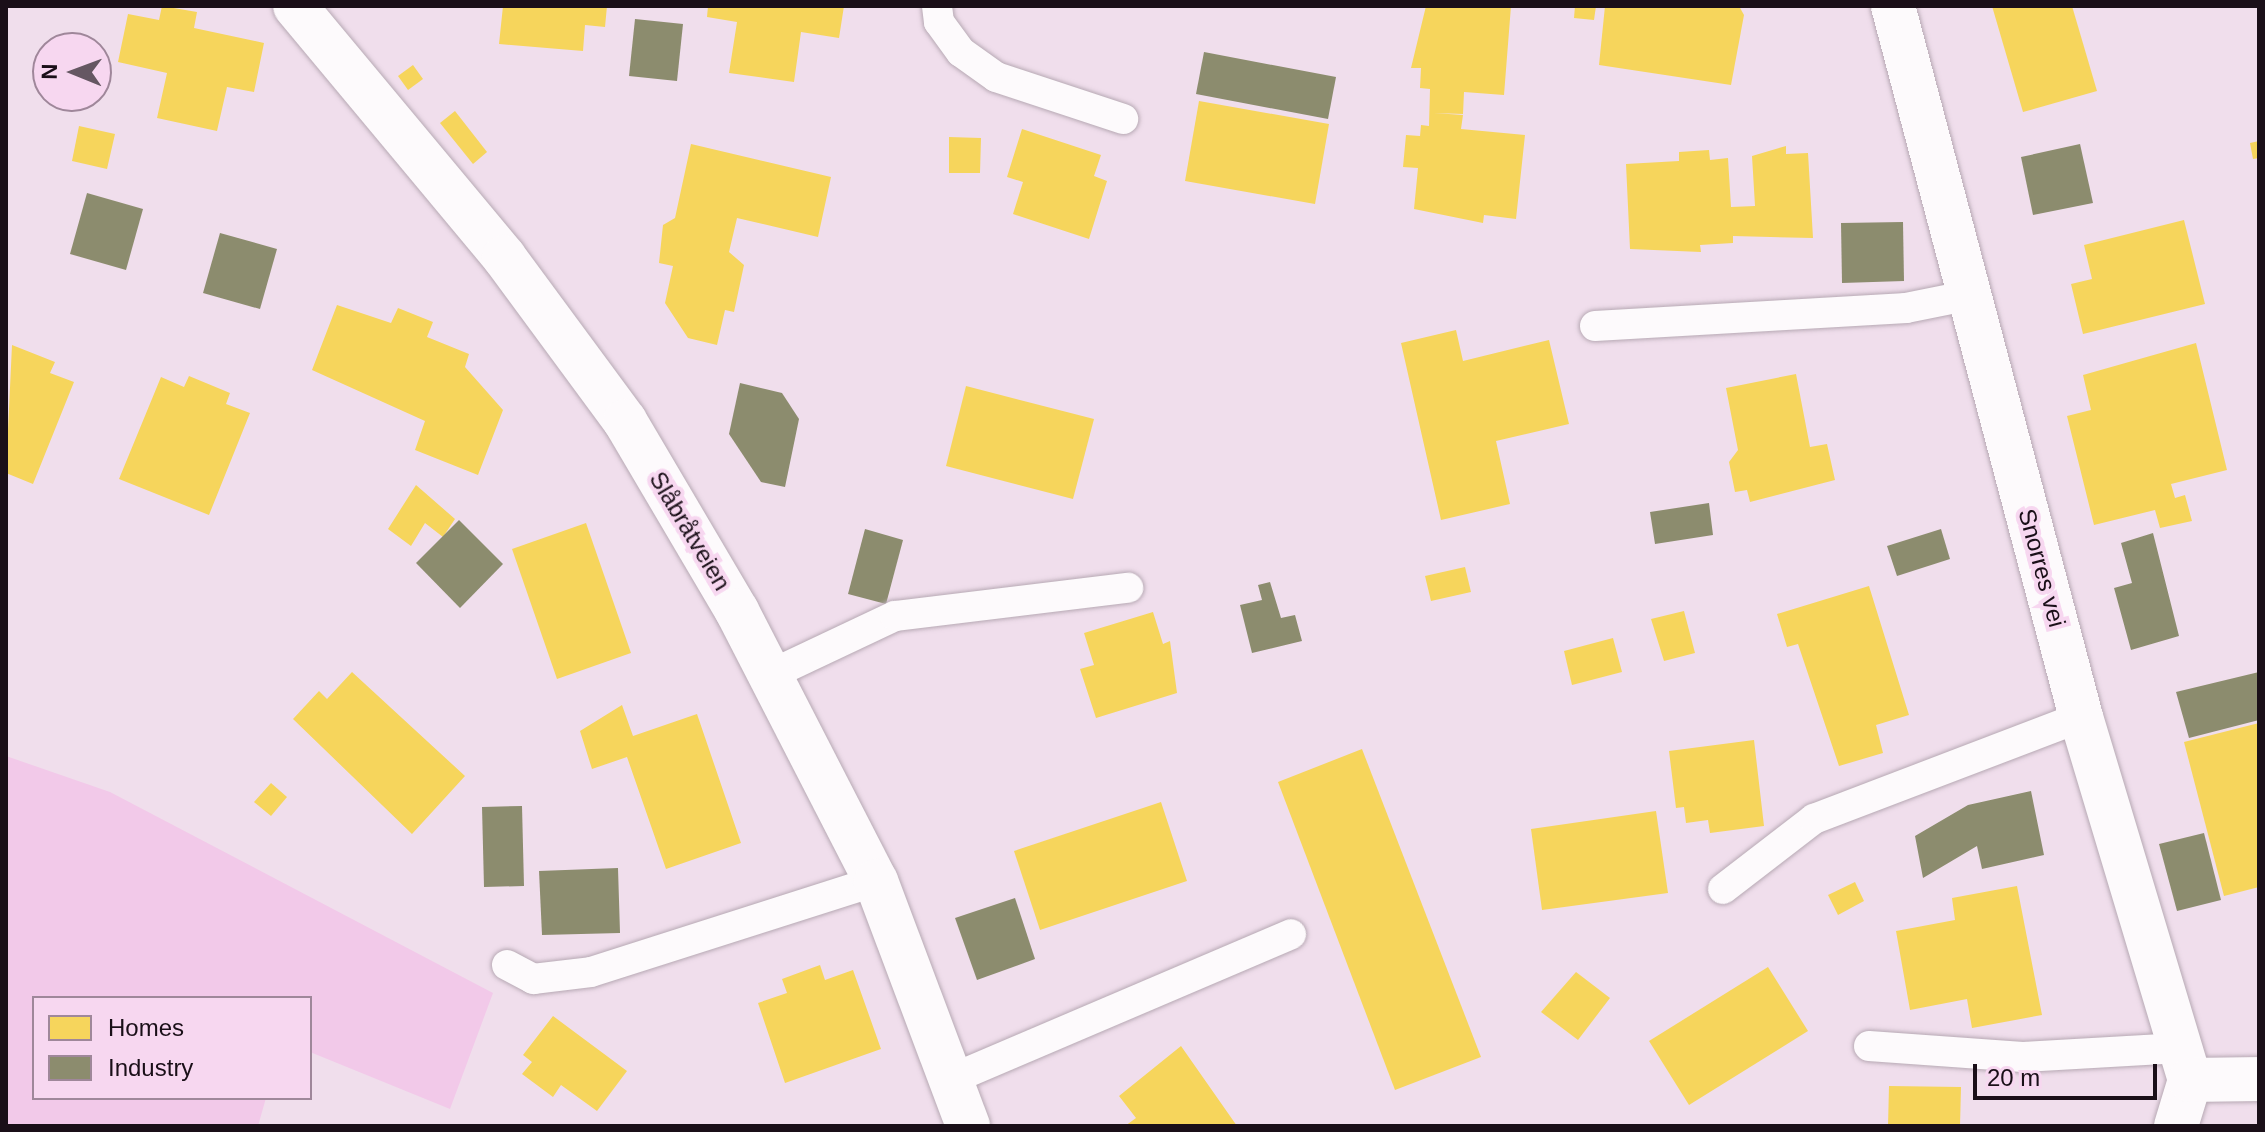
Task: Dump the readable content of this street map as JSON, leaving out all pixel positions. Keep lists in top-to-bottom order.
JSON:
{
  "streets": {
    "street": ["Slåbråtveien", "Snorres vei"]
  },
  "legend": ["Homes", "Industry"],
  "scale_bar": "20 m",
  "north": "left"
}
